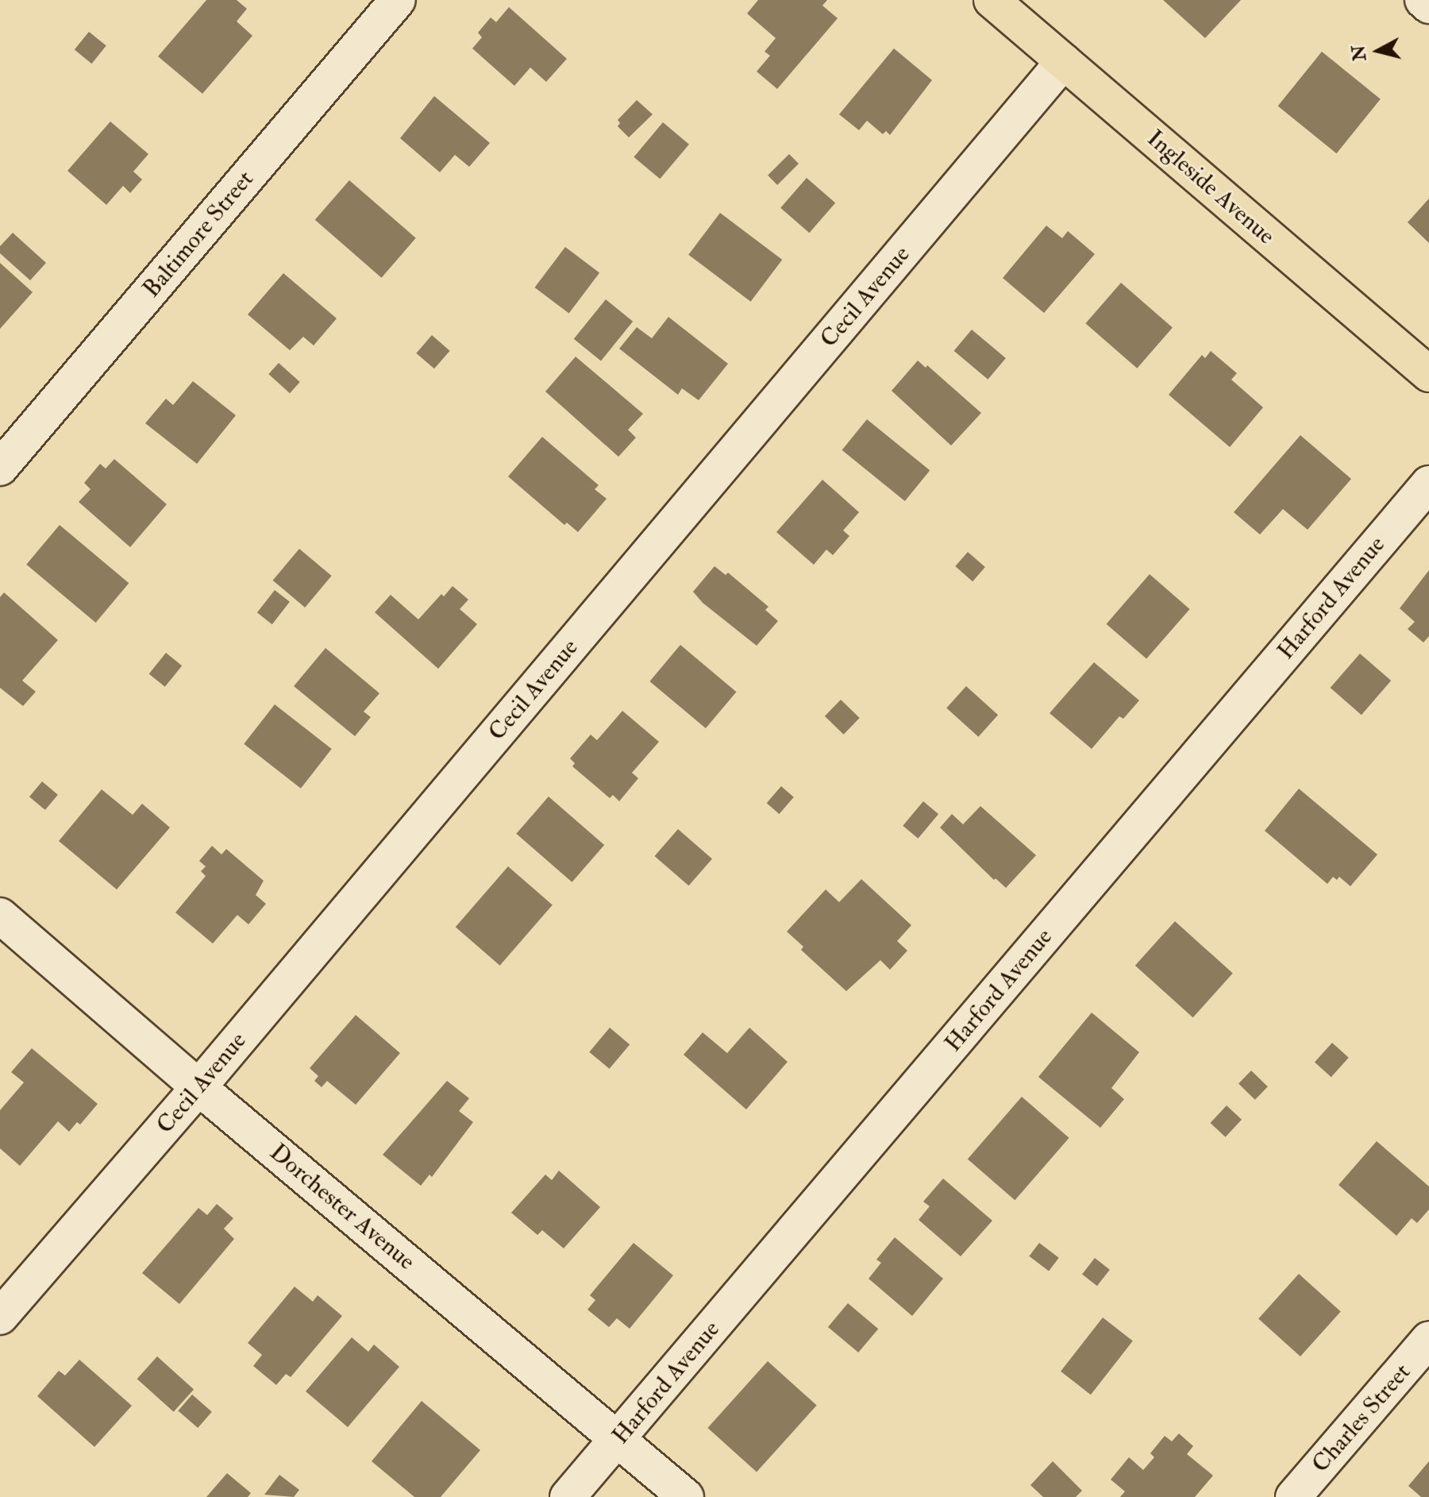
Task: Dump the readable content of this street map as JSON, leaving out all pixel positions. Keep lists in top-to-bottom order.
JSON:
{
  "streets": {
    "main road": ["Ingleside Avenue"],
    "street": [
      "Baltimore Street",
      "Cecil Avenue",
      "Harford Avenue",
      "Dorchester Avenue",
      "Charles Street"
    ]
  },
  "crossings": [
    ["Ingleside Avenue", "Cecil Avenue"],
    ["Cecil Avenue", "Dorchester Avenue"],
    ["Harford Avenue", "Dorchester Avenue"]
  ],
  "north": "left"
}
